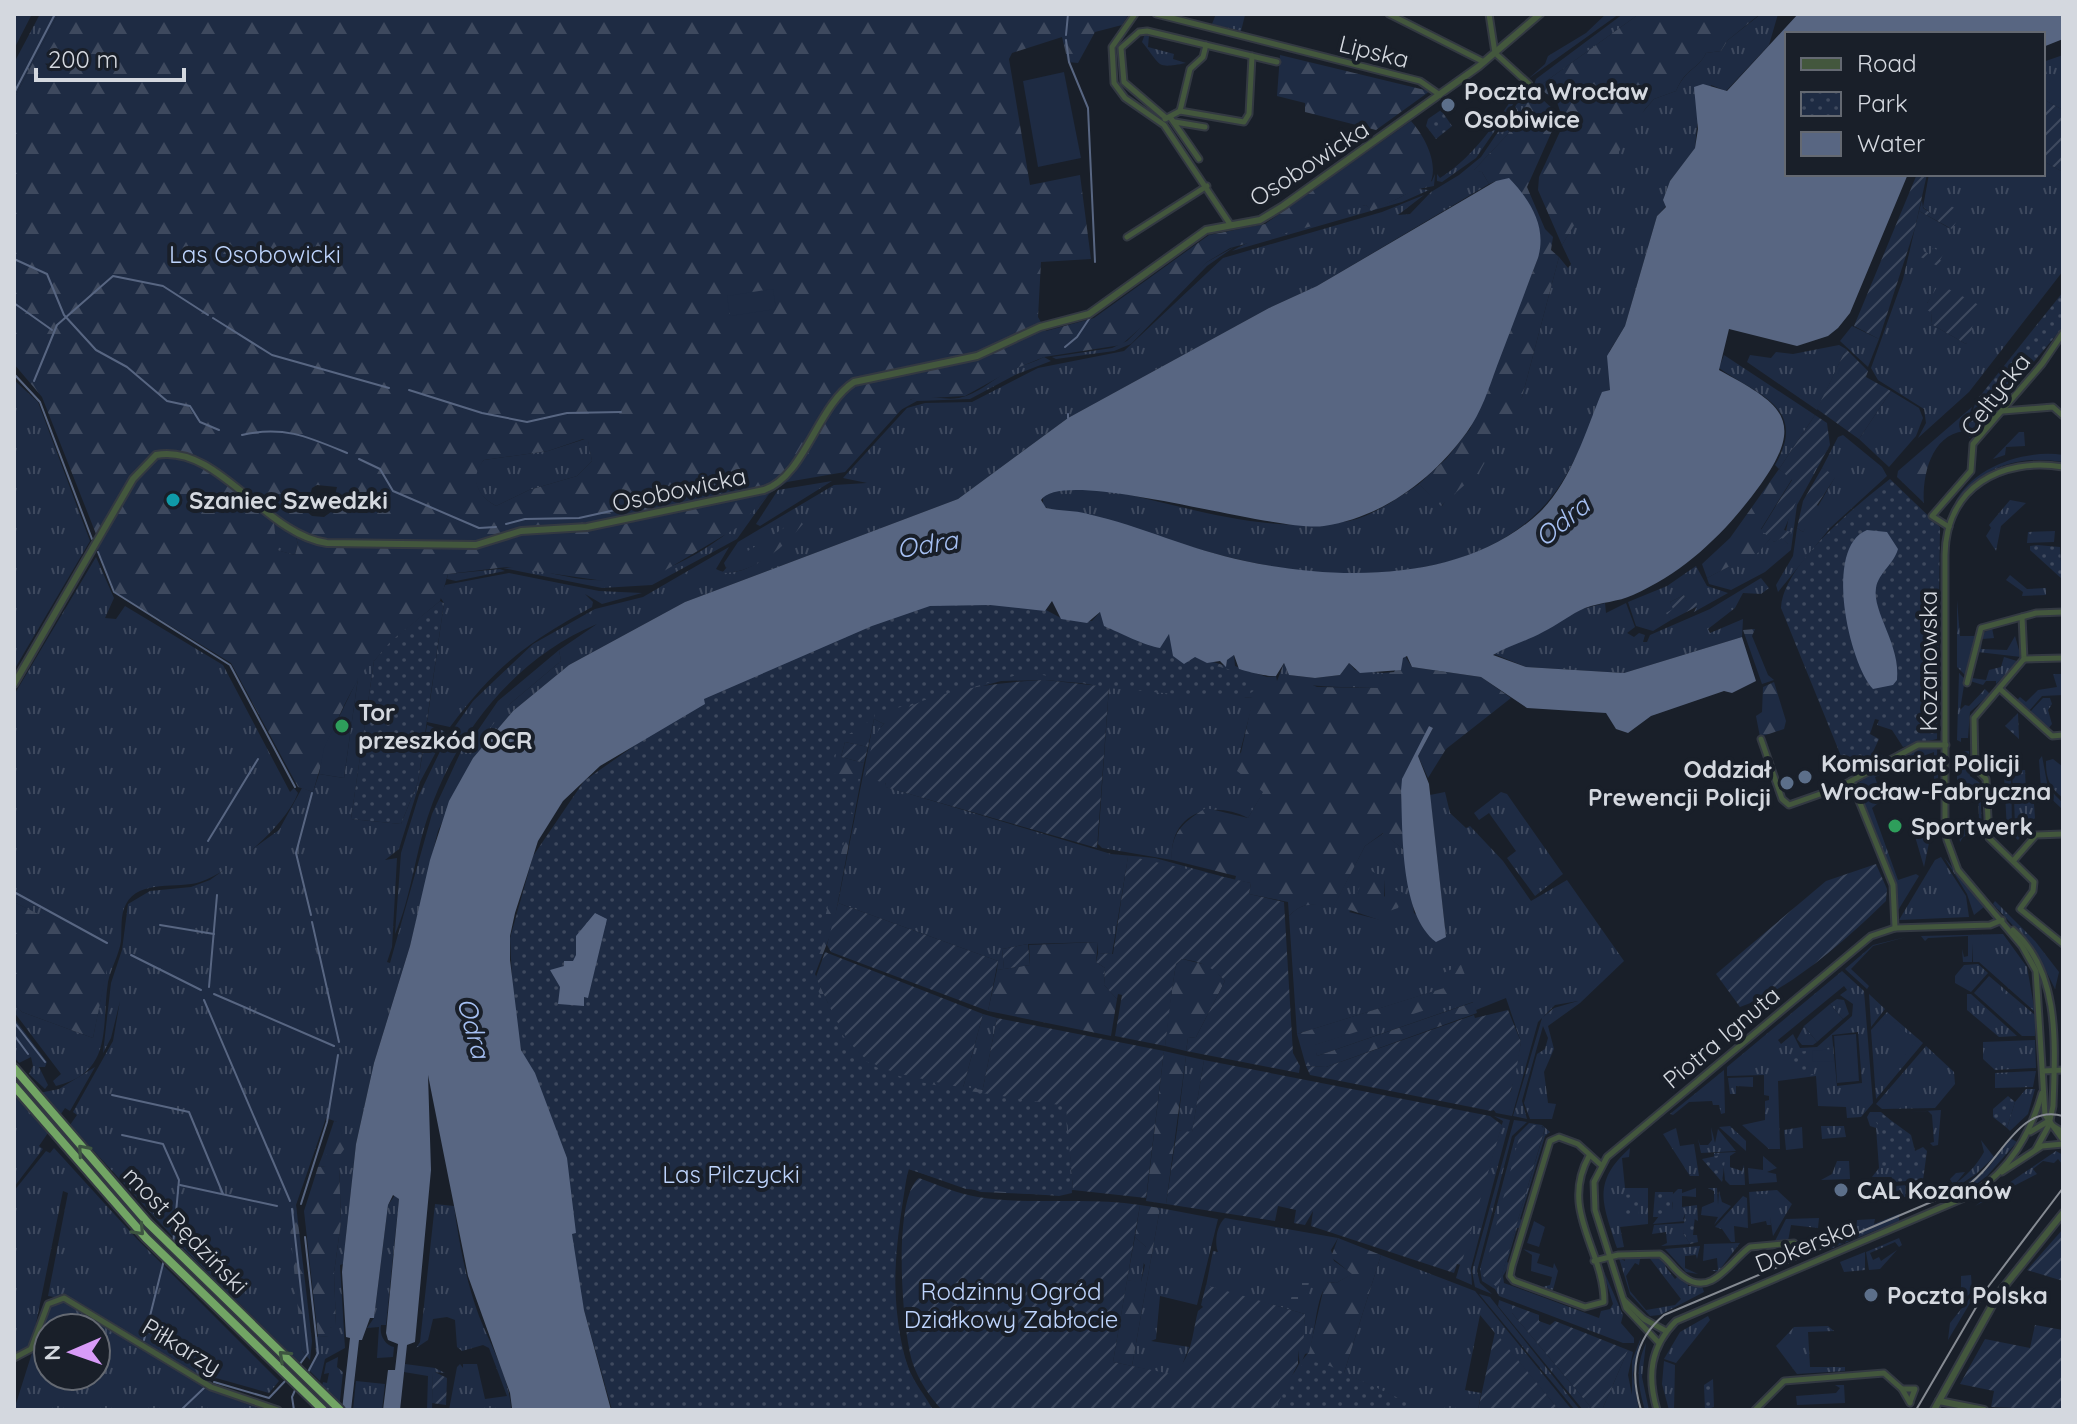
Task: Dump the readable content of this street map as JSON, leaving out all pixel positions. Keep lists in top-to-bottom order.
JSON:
{
  "streets": {
    "highway": ["most Rędziński"],
    "street": [
      "Lipska",
      "Osobowicka",
      "Celtycka",
      "Kozanowska",
      "Piotra Ignuta",
      "Dokerska",
      "Piłkarzy"
    ]
  },
  "crossings": [
    ["Lipska", "Osobowicka"],
    ["Celtycka", "Kozanowska"],
    ["Kozanowska", "Piotra Ignuta"],
    ["Kozanowska", "Dokerska"]
  ],
  "water": ["Odra"],
  "parks": ["Las Osobowicki", "Las Pilczycki", "Rodzinny Ogród Działkowy Zabłocie"],
  "places": [
    "Poczta Wrocław Osobiwice",
    "Szaniec Szwedzki",
    "Tor przeszkód OCR",
    "Komisariat Policji Wrocław-Fabryczna",
    "Oddział Prewencji Policji",
    "Sportwerk",
    "CAL Kozanów",
    "Poczta Polska"
  ],
  "legend": ["Road", "Park", "Water"],
  "scale_bar": "200 m",
  "north": "left"
}
